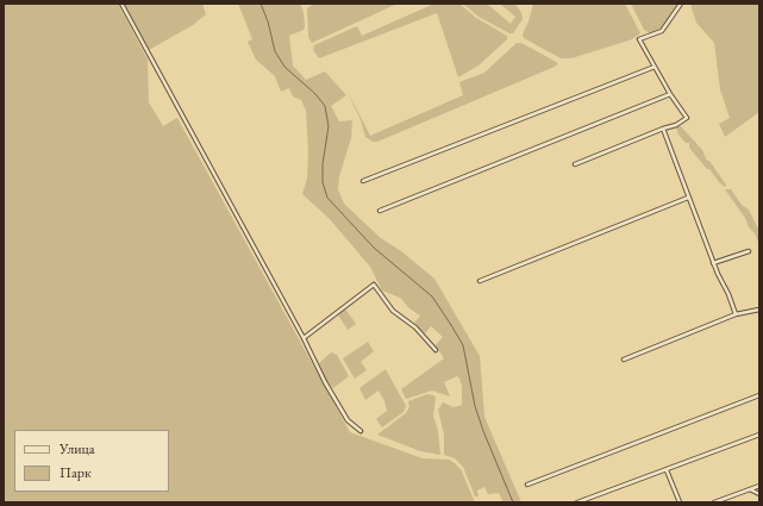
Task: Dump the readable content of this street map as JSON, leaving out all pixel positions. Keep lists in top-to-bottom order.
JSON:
{
  "legend": ["Улица", "Парк"]
}
